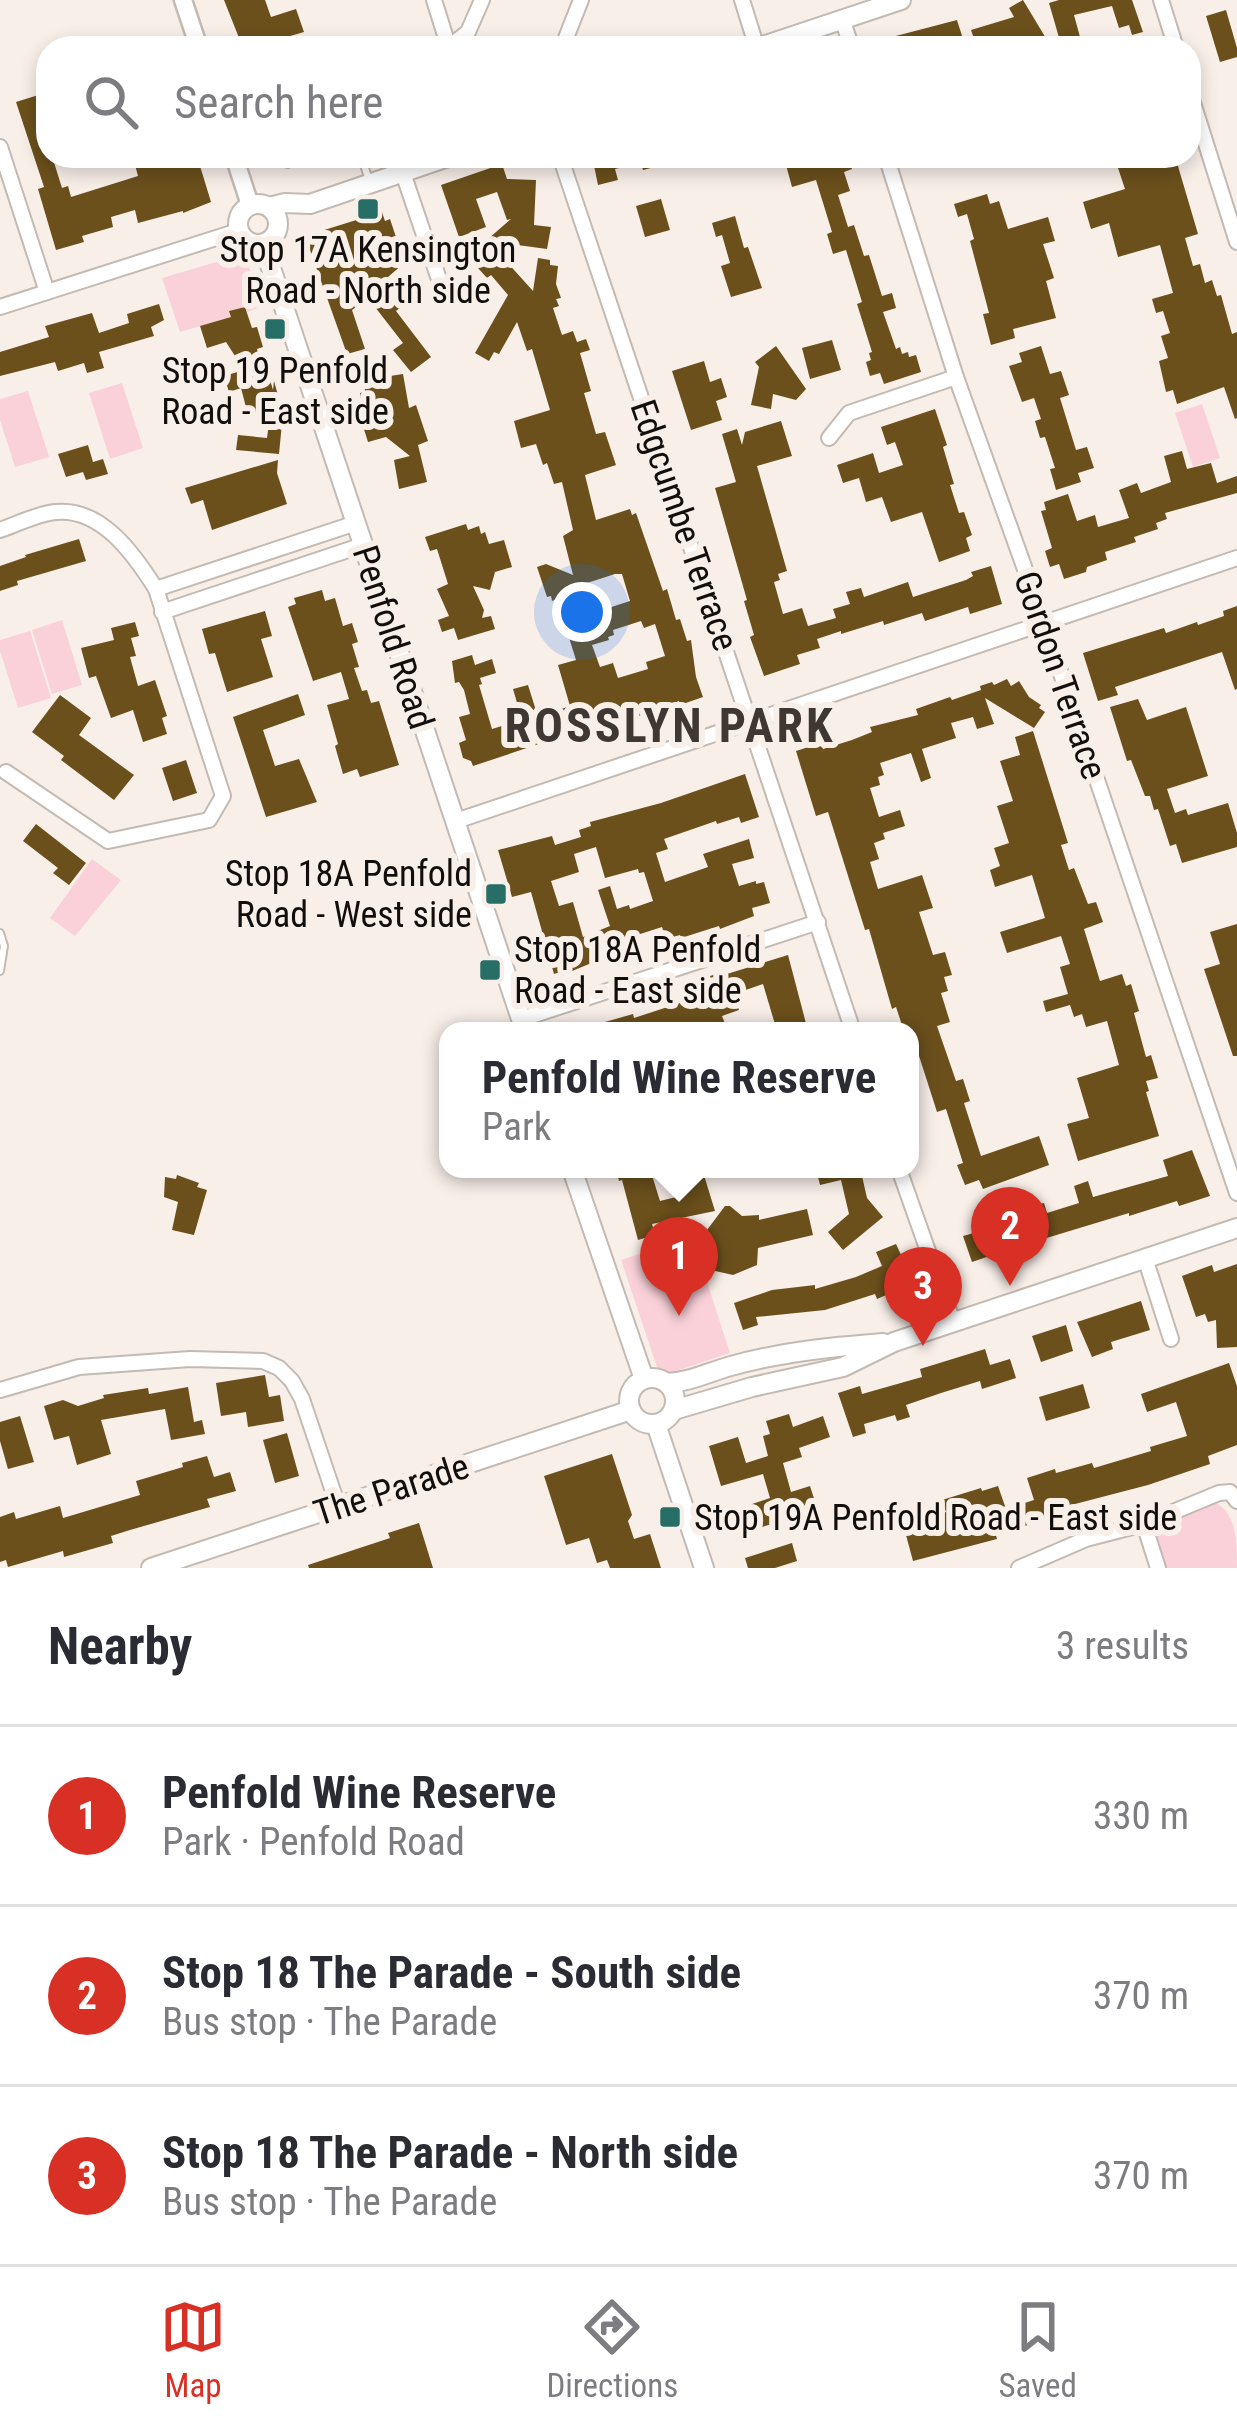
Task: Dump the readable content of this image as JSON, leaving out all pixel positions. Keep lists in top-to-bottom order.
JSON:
{
  "streets": {
    "main road": ["Penfold Road", "The Parade"],
    "street": ["Edgcumbe Terrace", "Gordon Terrace"]
  },
  "districts": ["ROSSLYN PARK"],
  "places": {
    "transit": [
      "Stop 17A Kensington Road - North side",
      "Stop 19 Penfold Road - East side",
      "Stop 18A Penfold Road - West side",
      "Stop 18A Penfold Road - East side",
      "Stop 19A Penfold Road - East side"
    ]
  },
  "page": {
    "search": "Search here",
    "popup": ["Penfold Wine Reserve", "Park"],
    "pins": ["2", "1", "3"],
    "heading": ["Nearby", "3 results"],
    "list": [
      {
        "mark": "1",
        "name": "Penfold Wine Reserve",
        "note": "Park · Penfold Road",
        "value": "330 m"
      },
      {
        "mark": "2",
        "name": "Stop 18 The Parade - South side",
        "note": "Bus stop · The Parade",
        "value": "370 m"
      },
      {
        "mark": "3",
        "name": "Stop 18 The Parade - North side",
        "note": "Bus stop · The Parade",
        "value": "370 m"
      }
    ],
    "nav": ["Map", "Directions", "Saved"]
  }
}
